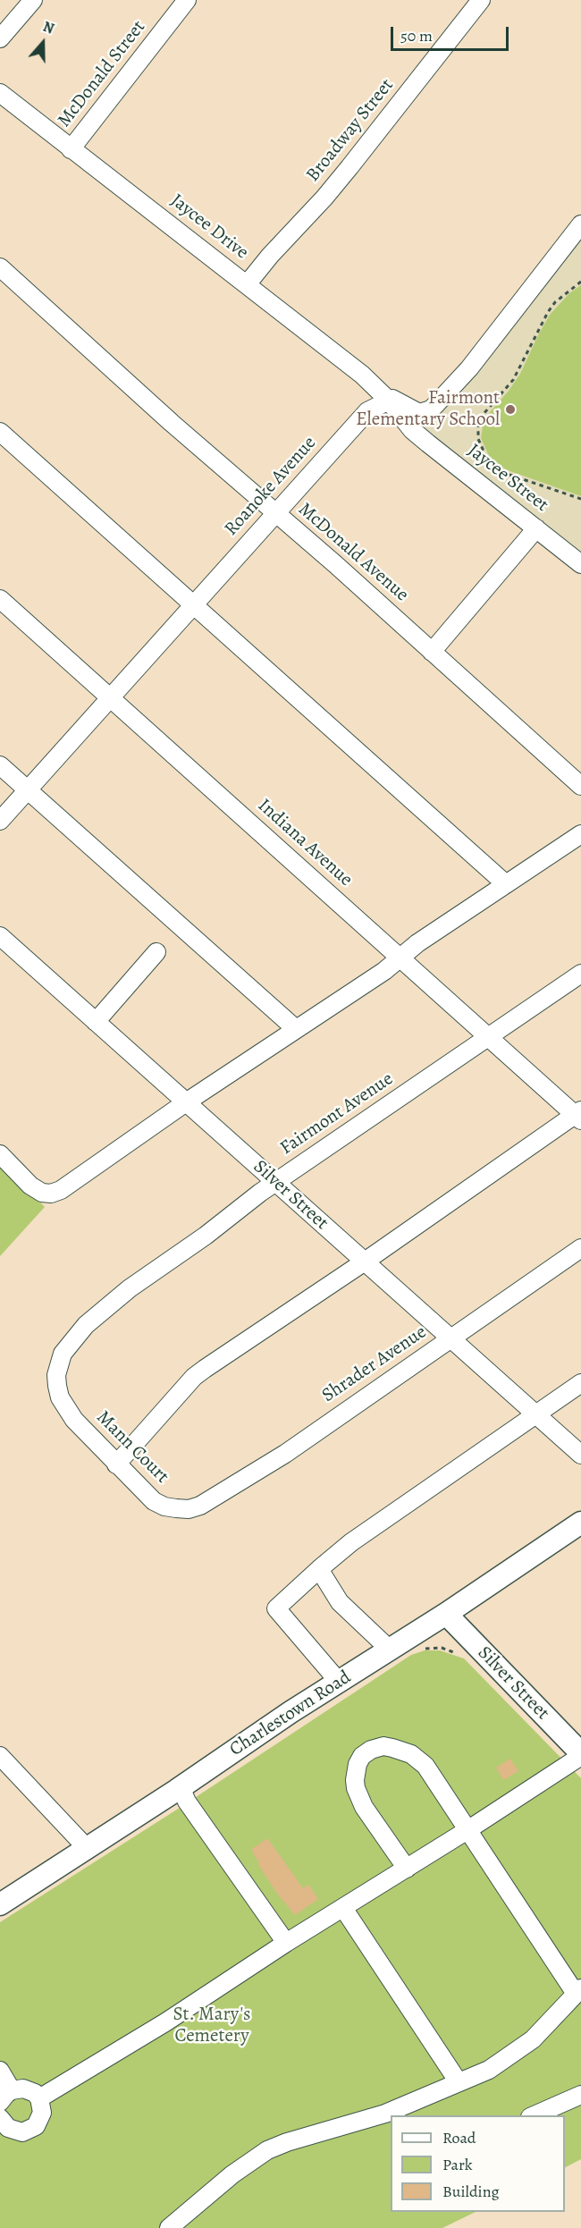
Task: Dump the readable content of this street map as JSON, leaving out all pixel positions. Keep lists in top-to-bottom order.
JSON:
{
  "streets": {
    "main road": ["Silver Street", "Charlestown Road"],
    "street": [
      "McDonald Street",
      "Broadway Street",
      "Jaycee Drive",
      "Jaycee Street",
      "Roanoke Avenue",
      "McDonald Avenue",
      "Indiana Avenue",
      "Fairmont Avenue",
      "Shrader Avenue",
      "Mann Court"
    ]
  },
  "crossings": [
    ["McDonald Street", "Jaycee Drive"],
    ["Broadway Street", "Jaycee Drive"],
    ["Jaycee Drive", "Jaycee Street"],
    ["Jaycee Drive", "Roanoke Avenue"],
    ["Jaycee Street", "Roanoke Avenue"],
    ["Roanoke Avenue", "McDonald Avenue"],
    ["Roanoke Avenue", "Indiana Avenue"],
    ["Indiana Avenue", "Fairmont Avenue"],
    ["Fairmont Avenue", "Silver Street"],
    ["Fairmont Avenue", "Mann Court"],
    ["Silver Street", "Shrader Avenue"],
    ["Silver Street", "Charlestown Road"],
    ["Shrader Avenue", "Mann Court"]
  ],
  "parks": ["St. Mary's Cemetery"],
  "places": ["Fairmont Elementary School"],
  "legend": ["Road", "Park", "Building"],
  "scale_bar": "50 m",
  "north": "top"
}
